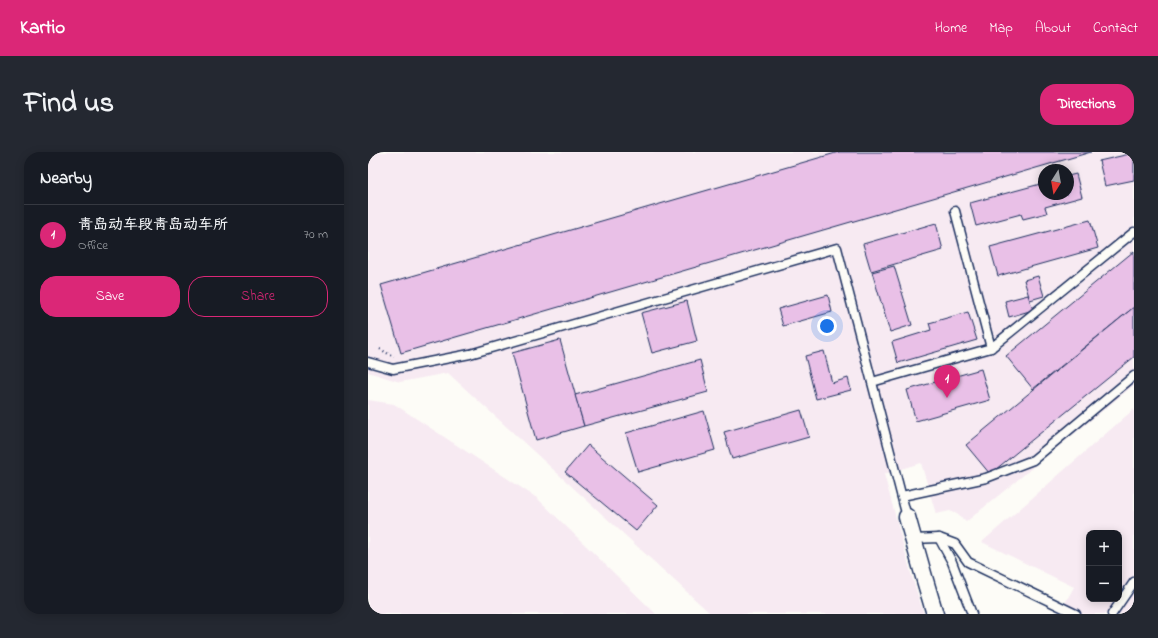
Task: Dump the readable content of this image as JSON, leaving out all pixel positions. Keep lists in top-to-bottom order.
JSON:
{
  "north": "bottom",
  "page": {
    "header": "Kartio",
    "nav": [
      "Home",
      "Map",
      "About",
      "Contact"
    ],
    "title": "Find us",
    "buttons": [
      "Directions",
      ["Save", "Share"]
    ],
    "heading": "Nearby",
    "list": [
      {
        "mark": "1",
        "name": "青岛动车段青岛动车所",
        "note": "Office",
        "value": "70 m"
      }
    ],
    "pins": "1",
    "map_buttons": ["+", "−"]
  }
}
